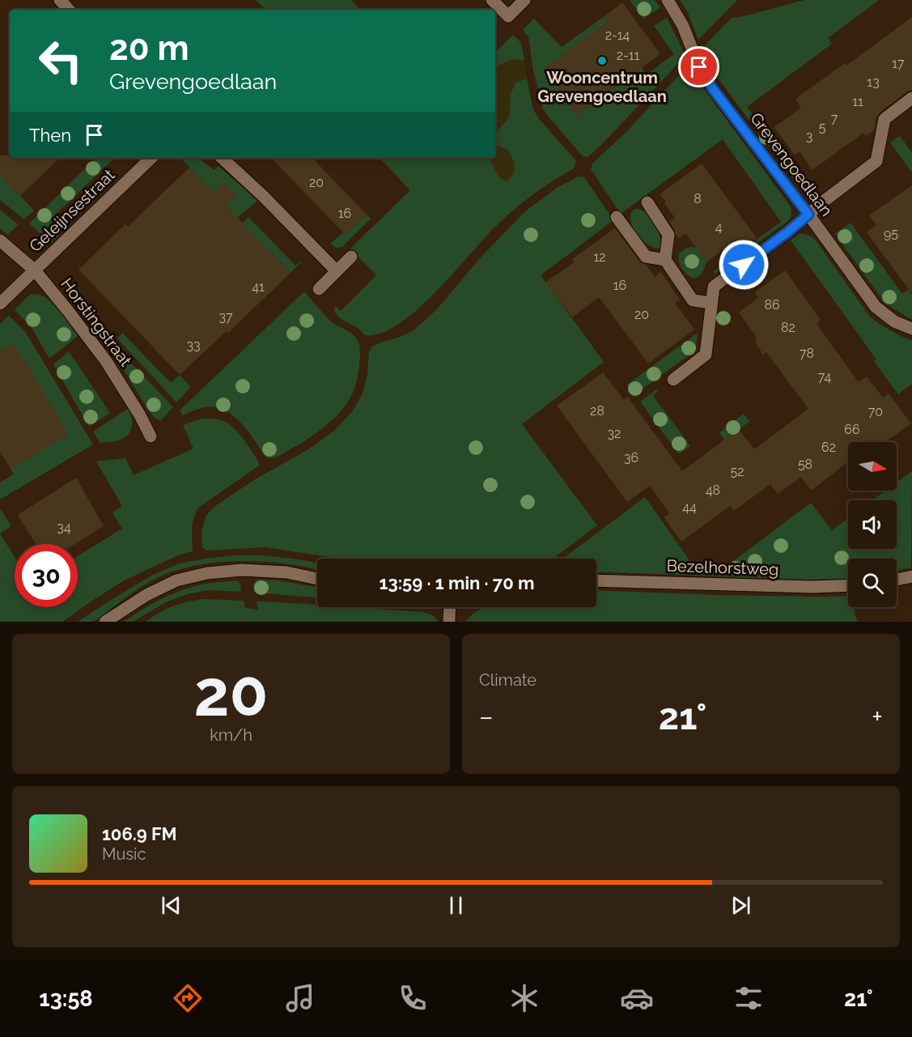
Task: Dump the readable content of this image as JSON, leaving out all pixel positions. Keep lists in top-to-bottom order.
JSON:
{
  "streets": {
    "street": [
      "Grevengoedlaan",
      "Geleijnsestraat",
      "Horstingstraat",
      "Bezelhorstweg"
    ]
  },
  "crossings": [
    ["Geleijnsestraat", "Horstingstraat"]
  ],
  "places": ["Wooncentrum Grevengoedlaan"],
  "house_numbers": [
    "2-14",
    "2-11",
    "17",
    "13",
    "11",
    "7",
    "5",
    "3",
    "20",
    "8",
    "16",
    "4",
    "95",
    "12",
    "16",
    "41",
    "86",
    "20",
    "37",
    "82",
    "33",
    "78",
    "74",
    "28",
    "70",
    "66",
    "32",
    "62",
    "36",
    "58",
    "52",
    "48",
    "44",
    "34"
  ],
  "north": "right",
  "page": {
    "turn": ["20 m", "Grevengoedlaan"],
    "then": "Then",
    "limit": "30",
    "trip": "13:59 · 1 min · 70 m",
    "tile": [
      ["20", "km/h"],
      "Climate"
    ],
    "heat": ["−", "21°", "+"],
    "song": ["106.9 FM", "Music"],
    "tabs": ["13:58", "21°"]
  }
}
